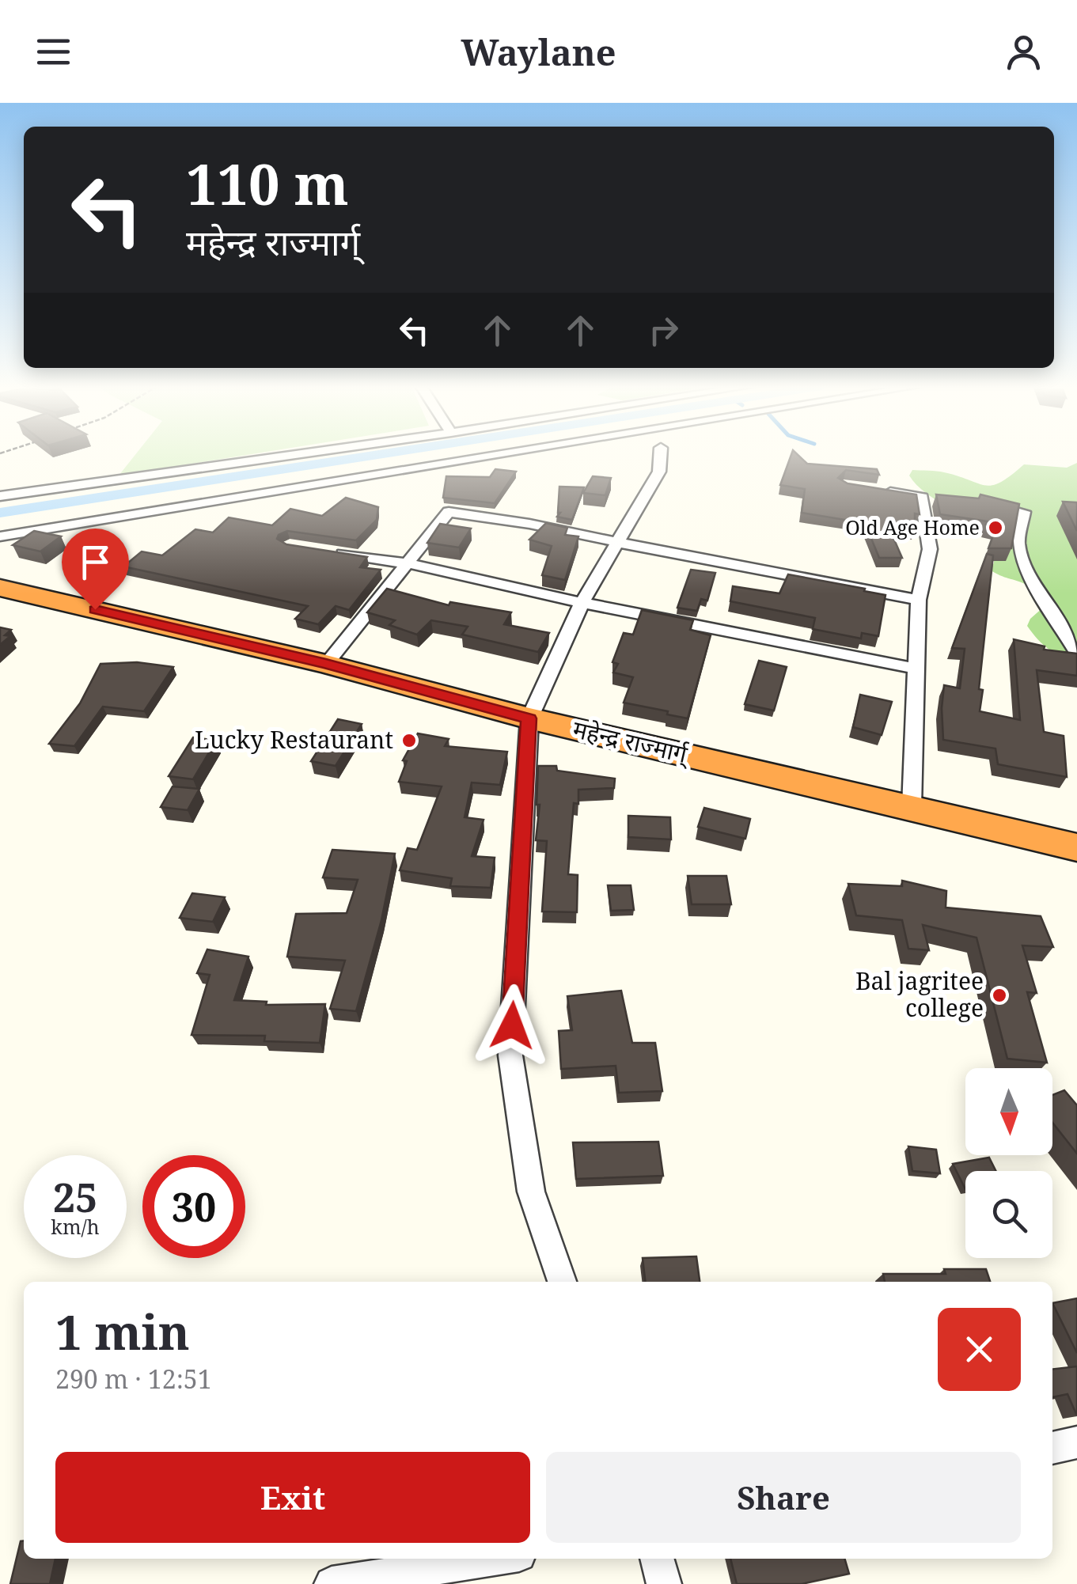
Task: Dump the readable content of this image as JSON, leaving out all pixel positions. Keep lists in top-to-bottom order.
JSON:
{
  "streets": {
    "highway": ["महेन्द्र राज्मार्ग्"]
  },
  "places": ["Old Age Home", "Lucky Restaurant", "Bal jagritee college"],
  "north": "bottom",
  "page": {
    "header": "Waylane",
    "turn": ["110 m", "महेन्द्र राज्मार्ग्"],
    "speed": "25 km/h",
    "limit": "30",
    "heading": ["1 min", "290 m · 12:51"],
    "buttons": ["Exit", "Share"]
  }
}
